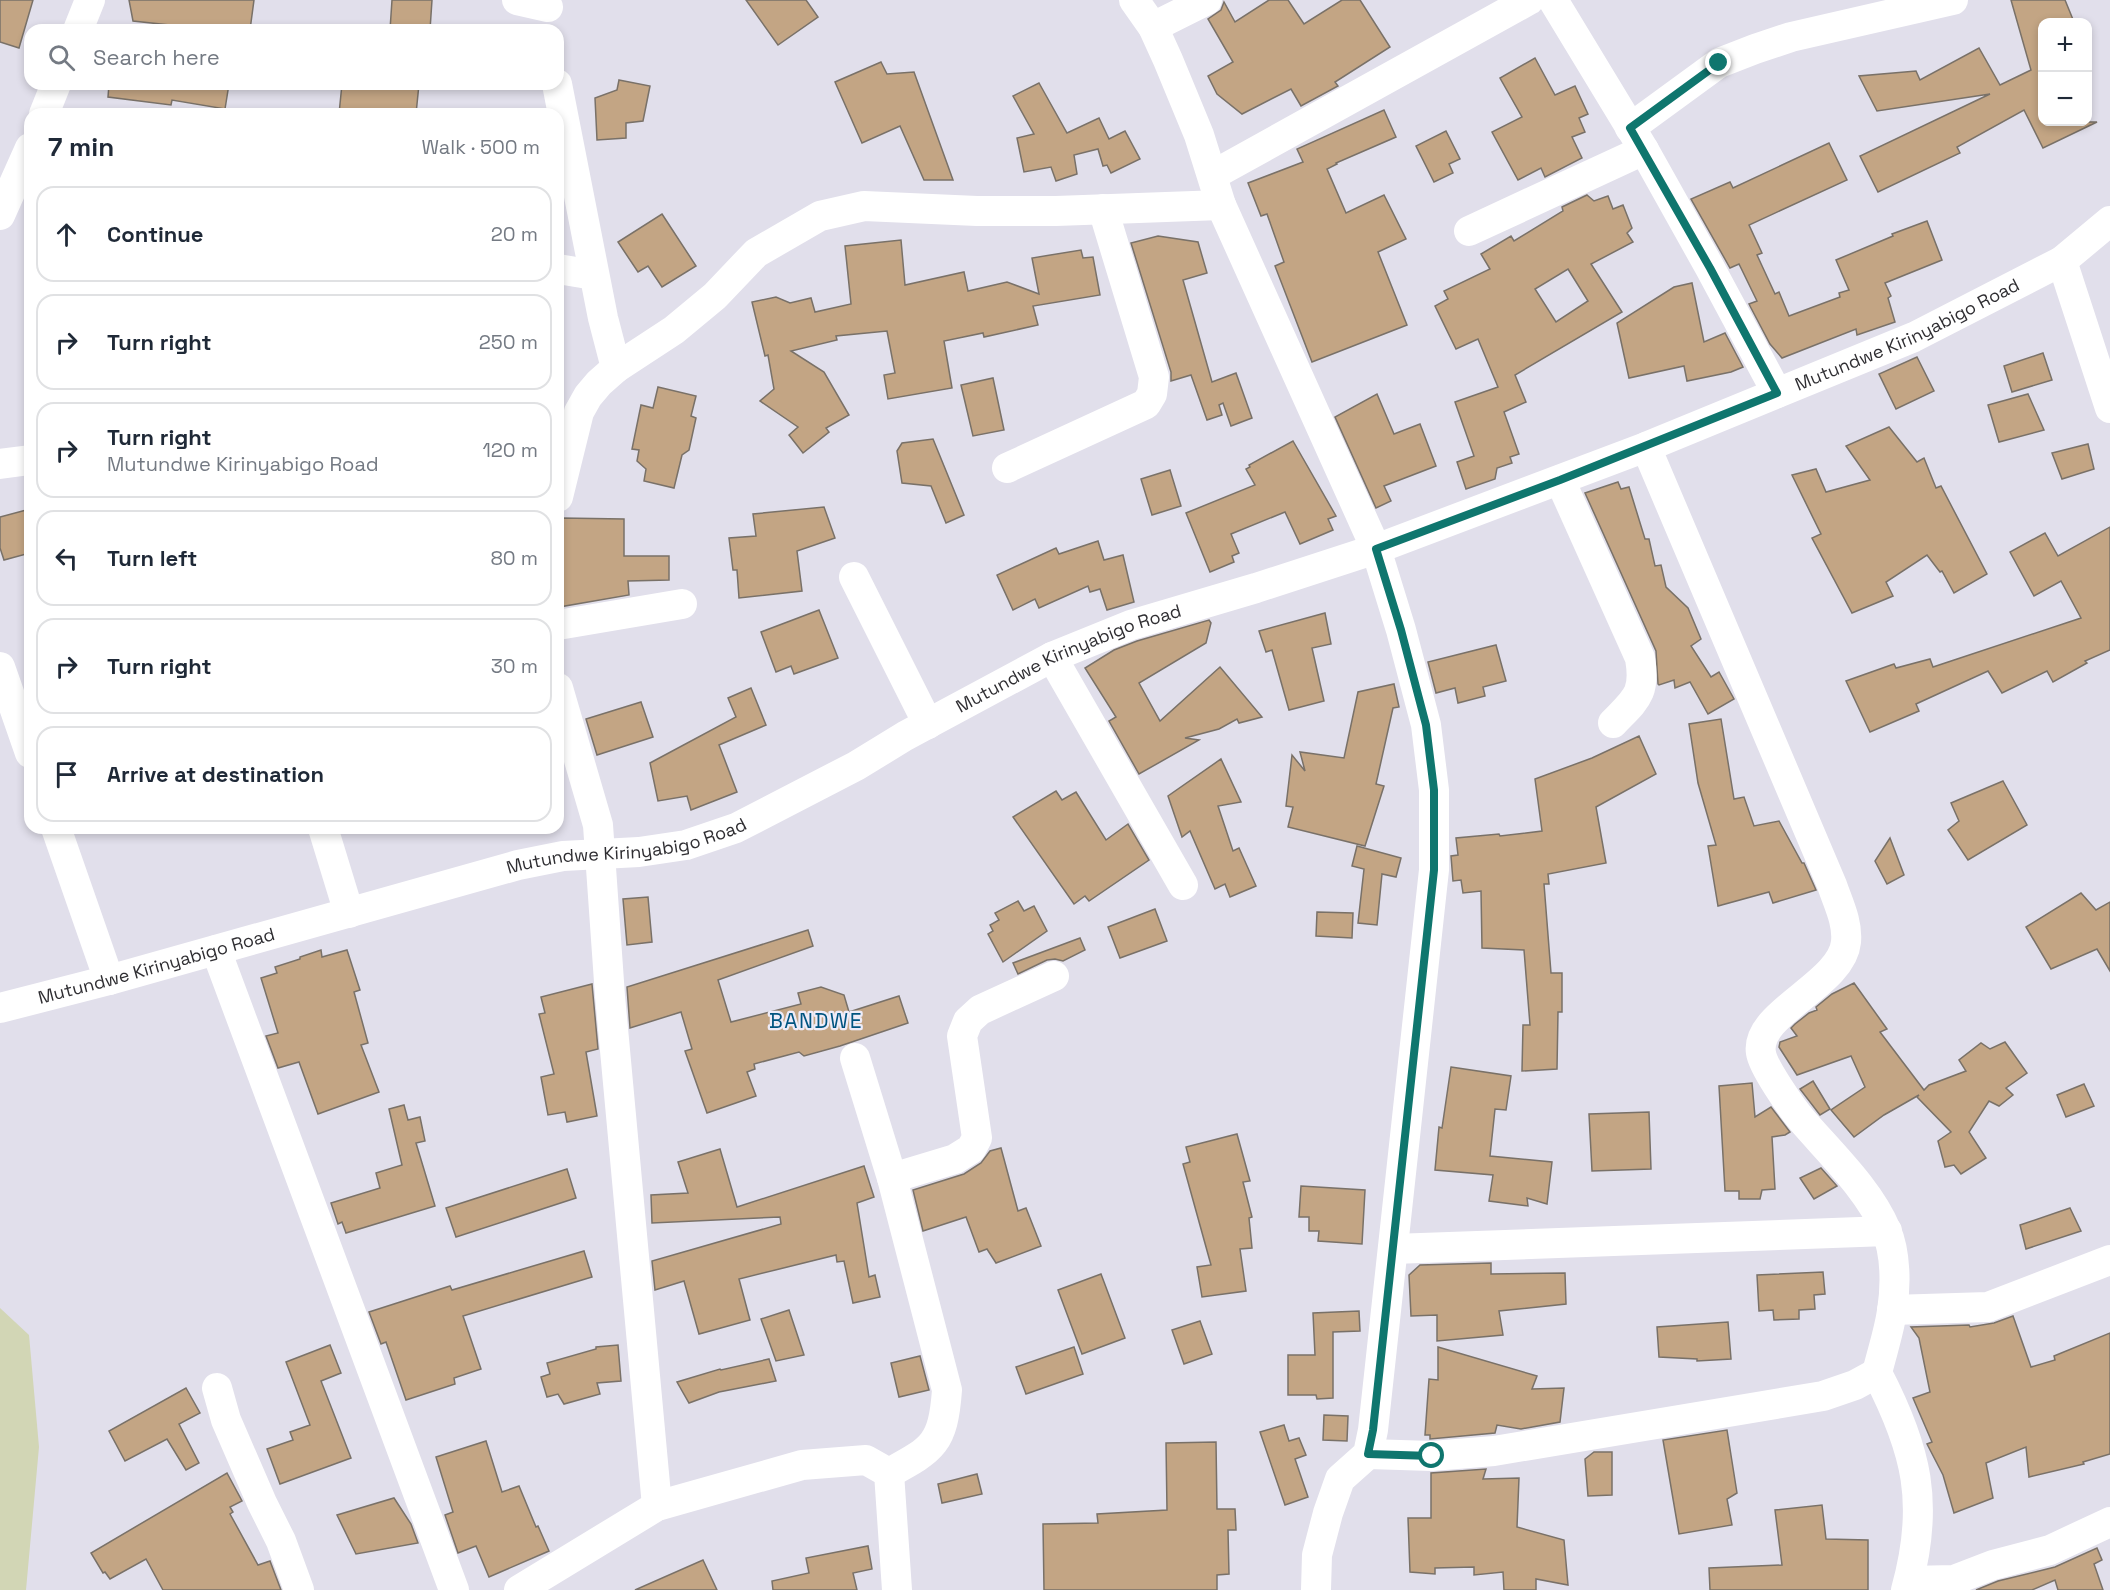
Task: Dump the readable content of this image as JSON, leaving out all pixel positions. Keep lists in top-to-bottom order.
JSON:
{
  "streets": {
    "street": ["Mutundwe Kirinyabigo Road"]
  },
  "districts": ["BANDWE"],
  "page": {
    "map_buttons": ["+", "−"],
    "search": "Search here",
    "heading": ["7 min", "Walk · 500 m"],
    "list": [
      ["Continue", "20 m"],
      ["Turn right", "250 m"],
      ["Turn right", "Mutundwe Kirinyabigo Road", "120 m"],
      ["Turn left", "80 m"],
      ["Turn right", "30 m"],
      "Arrive at destination"
    ]
  }
}
